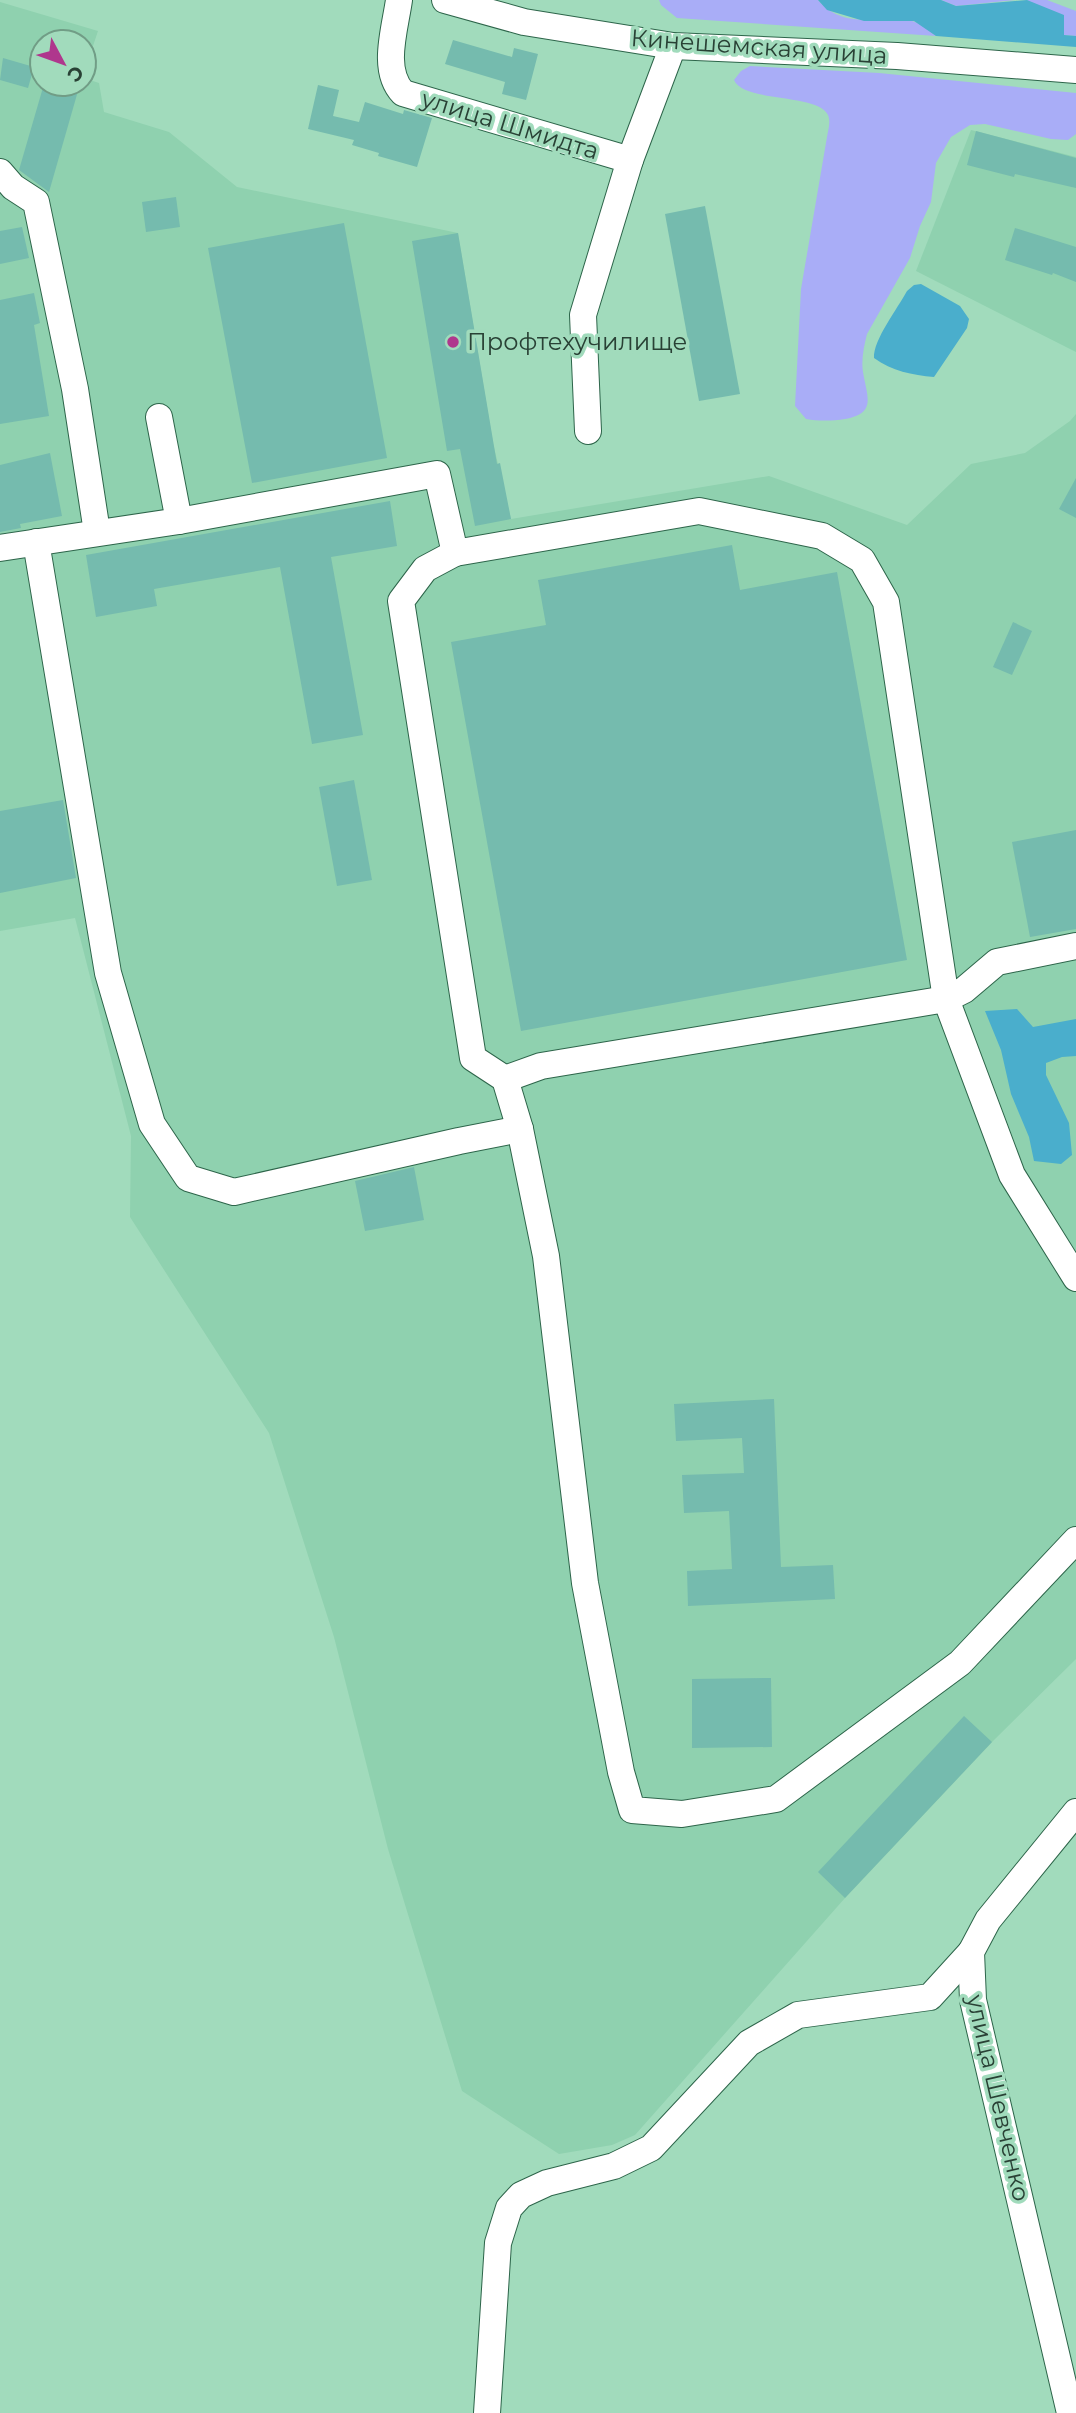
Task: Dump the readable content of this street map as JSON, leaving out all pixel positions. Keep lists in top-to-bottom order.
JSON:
{
  "streets": {
    "street": ["Кинешемская улица", "улица Шмидта", "улица Шевченко"]
  },
  "places": ["Профтехучилище"],
  "north": "bottom right"
}
